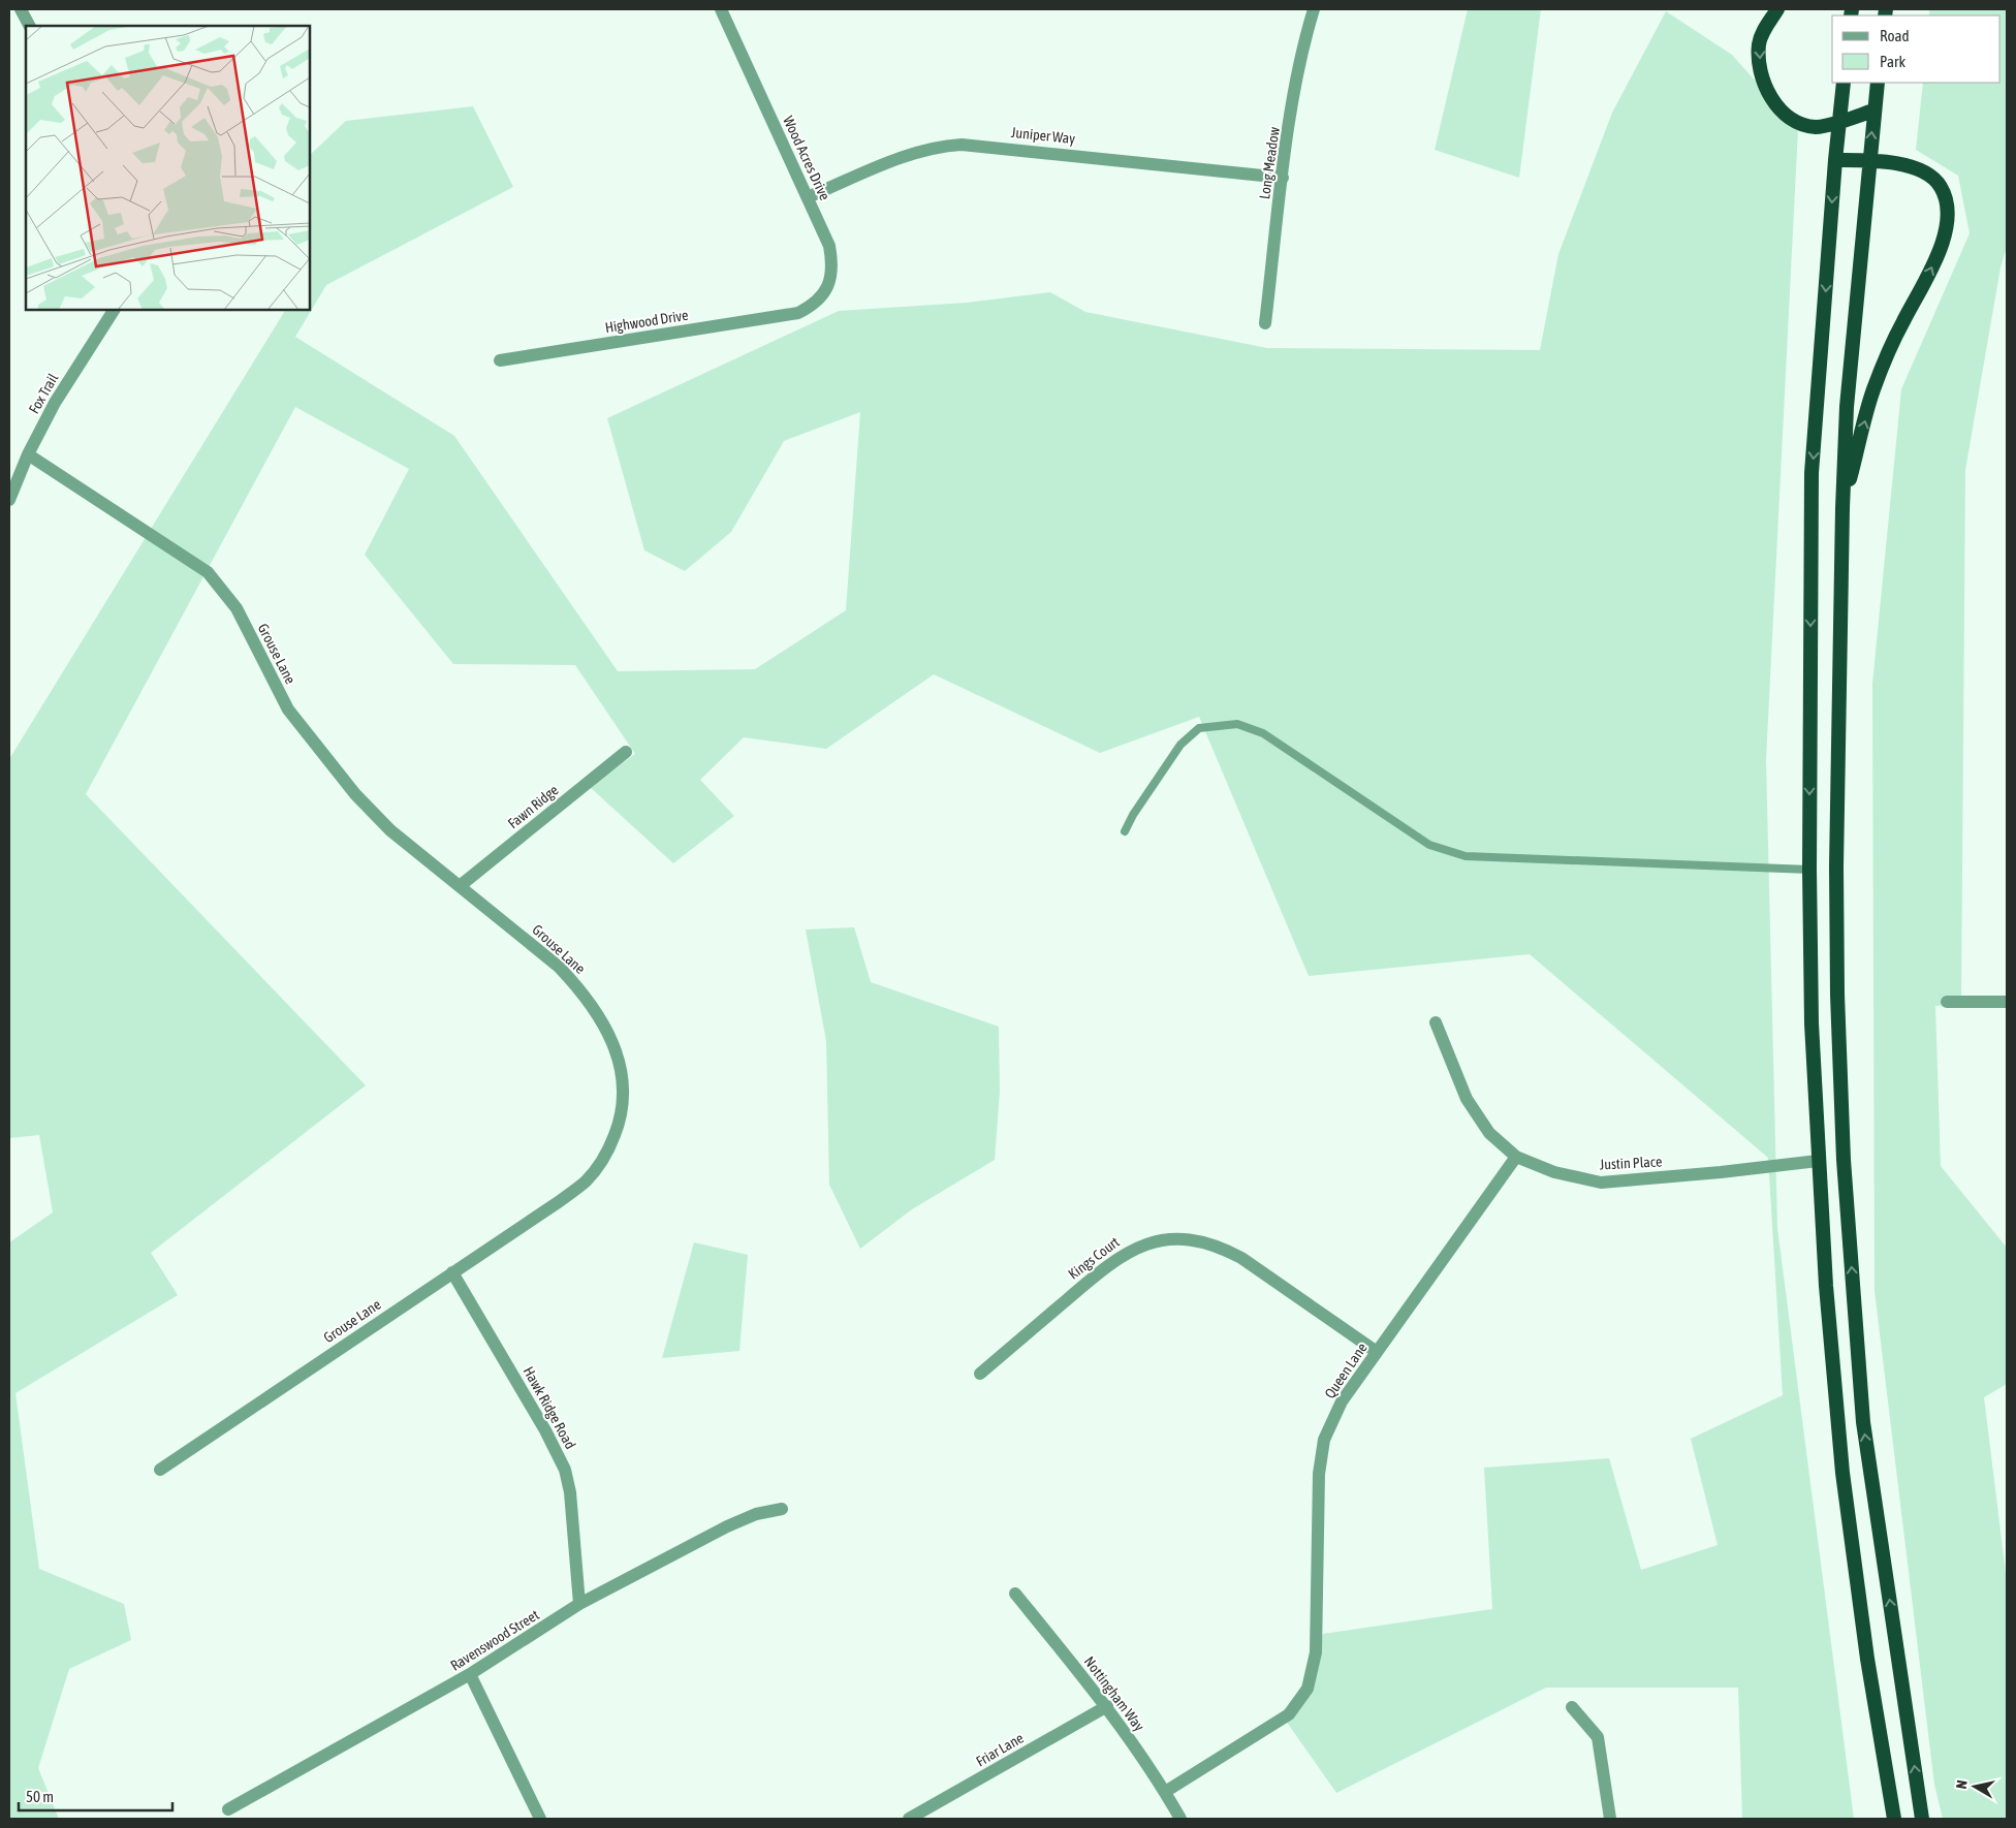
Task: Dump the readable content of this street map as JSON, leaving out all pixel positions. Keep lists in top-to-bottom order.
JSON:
{
  "streets": {
    "street": [
      "Juniper Way",
      "Wood Acres Drive",
      "Long Meadow",
      "Highwood Drive",
      "Fox Trail",
      "Grouse Lane",
      "Fawn Ridge",
      "Justin Place",
      "Kings Court",
      "Queen Lane",
      "Hawk Ridge Road",
      "Ravenswood Street",
      "Nottingham Way",
      "Friar Lane"
    ]
  },
  "crossings": [
    ["Juniper Way", "Wood Acres Drive"],
    ["Juniper Way", "Long Meadow"],
    ["Wood Acres Drive", "Highwood Drive"],
    ["Fox Trail", "Grouse Lane"],
    ["Grouse Lane", "Fawn Ridge"],
    ["Grouse Lane", "Hawk Ridge Road"],
    ["Justin Place", "Queen Lane"],
    ["Kings Court", "Queen Lane"],
    ["Queen Lane", "Nottingham Way"],
    ["Hawk Ridge Road", "Ravenswood Street"],
    ["Nottingham Way", "Friar Lane"]
  ],
  "legend": ["Road", "Park"],
  "scale_bar": "50 m",
  "north": "left"
}
